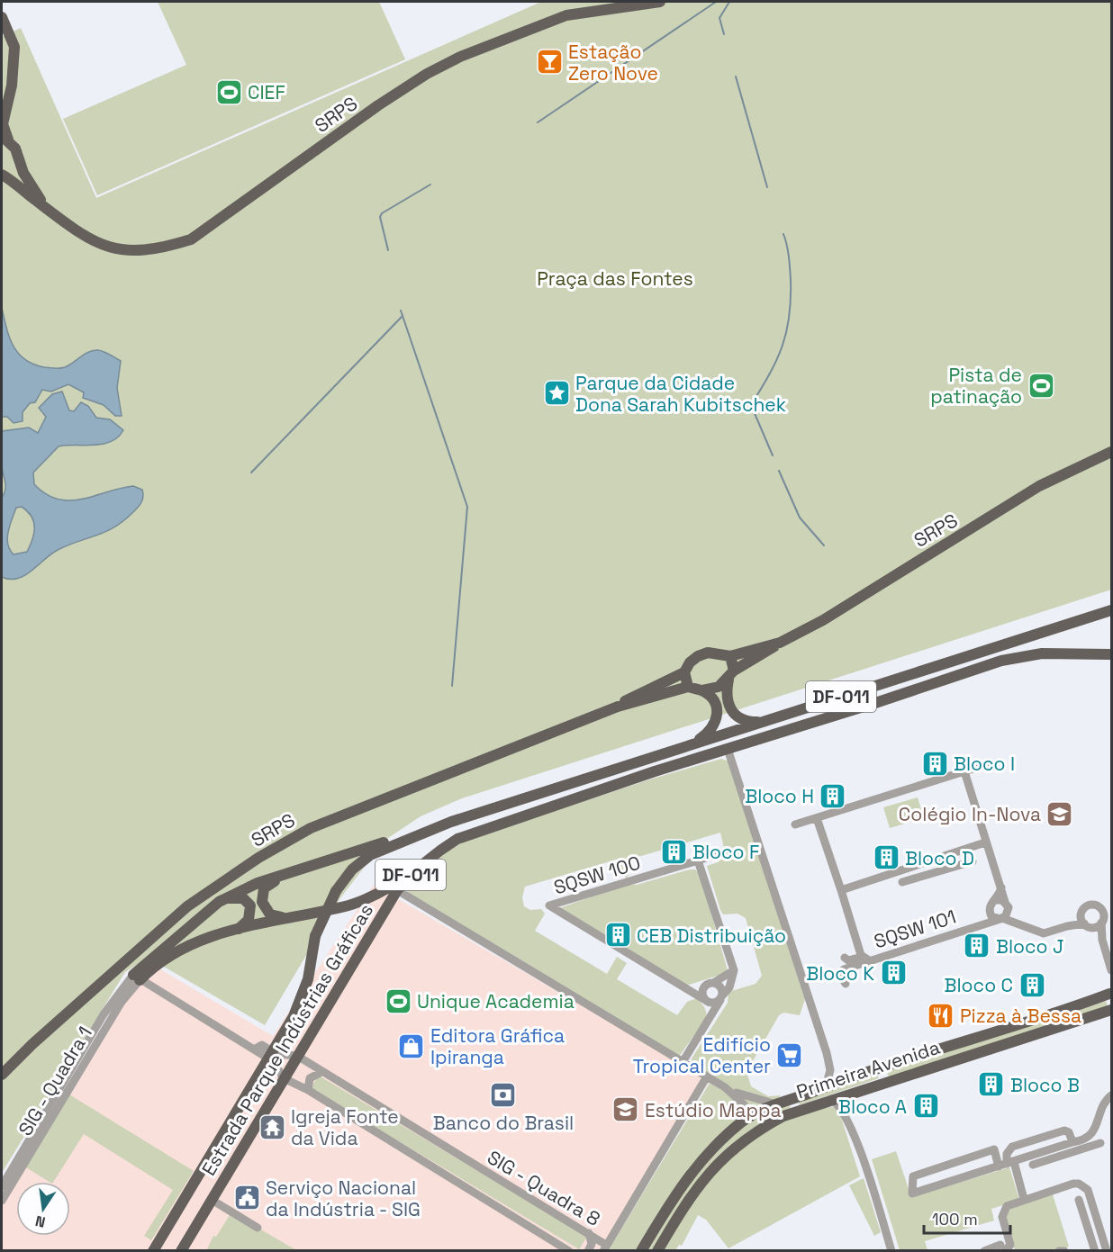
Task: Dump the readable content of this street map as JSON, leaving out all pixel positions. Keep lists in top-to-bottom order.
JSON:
{
  "streets": {
    "main road": [
      "SRPS",
      "DF-011",
      "Estrada Parque Indústrias Gráficas",
      "Primeira Avenida"
    ],
    "street": [
      "SQSW 100",
      "SQSW 101",
      "SIG - Quadra 1",
      "SIG - Quadra 8"
    ]
  },
  "crossings": [
    ["Estrada Parque Indústrias Gráficas", "SIG - Quadra 8"]
  ],
  "parks": ["Praça das Fontes"],
  "places": {
    "bar": ["Estação Zero Nove"],
    "sports": ["CIEF", "Pista de patinação", "Unique Academia"],
    "place": ["Parque da Cidade Dona Sarah Kubitschek"],
    "building": [
      "Bloco I",
      "Bloco H",
      "Bloco F",
      "Bloco D",
      "CEB Distribuição",
      "Bloco J",
      "Bloco K",
      "Bloco C",
      "Bloco B",
      "Bloco A"
    ],
    "school or university": ["Colégio In-Nova", "Estúdio Mappa"],
    "restaurant": ["Pizza à Bessa"],
    "shop": ["Editora Gráfica Ipiranga"],
    "supermarket": ["Edifício Tropical Center"],
    "bank": ["Banco do Brasil"],
    "temple": ["Igreja Fonte da Vida"],
    "public building": ["Serviço Nacional da Indústria - SIG"]
  },
  "scale_bar": "100 m",
  "north": "bottom"
}
